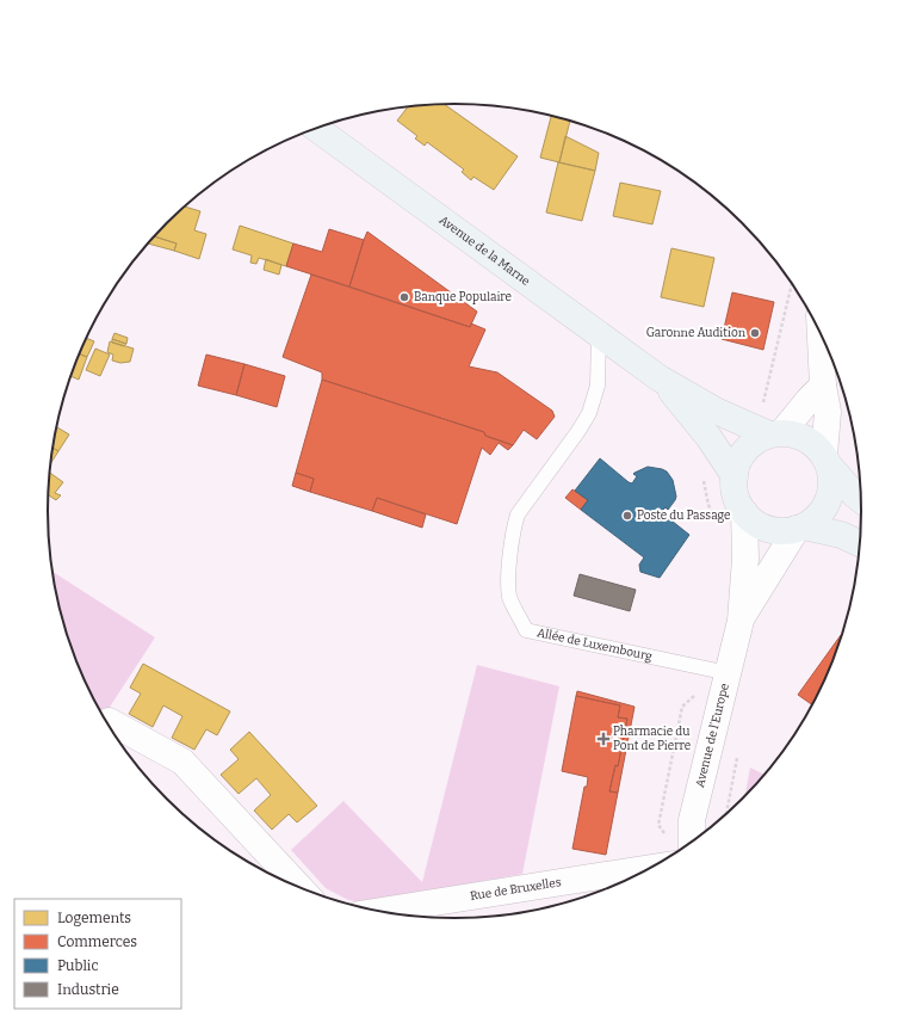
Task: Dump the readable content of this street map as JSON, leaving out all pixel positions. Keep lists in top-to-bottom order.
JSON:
{
  "streets": {
    "main road": ["Avenue de la Marne"],
    "street": ["Avenue de l'Europe", "Rue de Bruxelles"],
    "lane": ["Allée de Luxembourg"]
  },
  "crossings": [
    ["Avenue de la Marne", "Allée de Luxembourg"],
    ["Avenue de la Marne", "Avenue de l'Europe"],
    ["Allée de Luxembourg", "Avenue de l'Europe"]
  ],
  "places": {
    "other": ["Banque Populaire", "Garonne Audition", "Poste du Passage"],
    "health": ["Pharmacie du Pont de Pierre"]
  },
  "legend": [
    "Logements",
    "Commerces",
    "Public",
    "Industrie"
  ]
}
